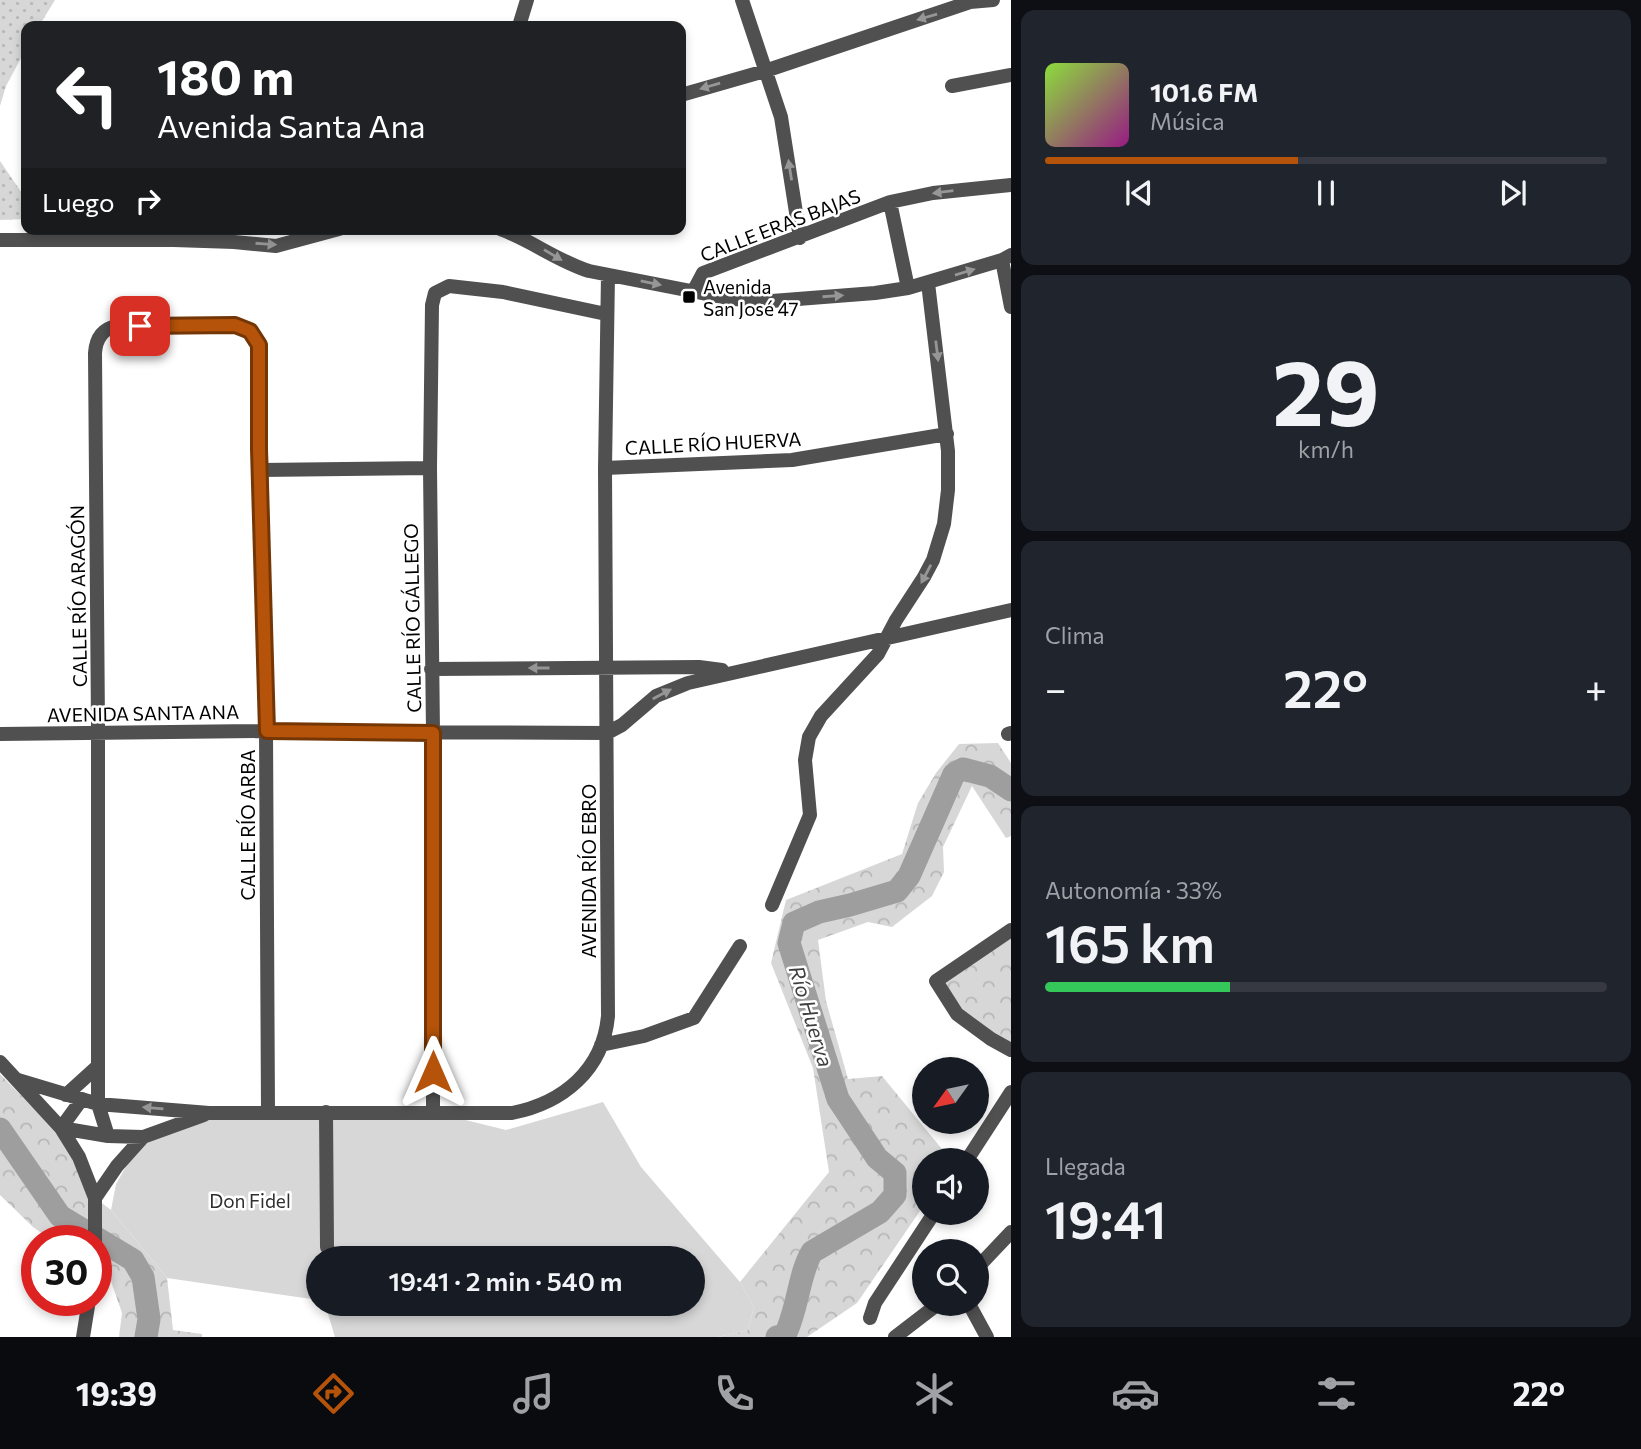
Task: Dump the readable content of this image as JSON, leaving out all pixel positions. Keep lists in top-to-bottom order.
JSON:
{
  "streets": {
    "street": [
      "CALLE ERAS BAJAS",
      "CALLE RÍO HUERVA",
      "CALLE RÍO ARAGÓN",
      "CALLE RÍO GÁLLEGO",
      "AVENIDA SANTA ANA",
      "CALLE RÍO ARBA",
      "AVENIDA RÍO EBRO"
    ]
  },
  "crossings": [
    ["CALLE RÍO HUERVA", "AVENIDA RÍO EBRO"],
    ["CALLE RÍO ARAGÓN", "AVENIDA SANTA ANA"],
    ["CALLE RÍO ARAGÓN", "CALLE RÍO ARBA"],
    ["CALLE RÍO ARAGÓN", "AVENIDA RÍO EBRO"],
    ["CALLE RÍO GÁLLEGO", "AVENIDA SANTA ANA"],
    ["CALLE RÍO GÁLLEGO", "AVENIDA RÍO EBRO"],
    ["AVENIDA SANTA ANA", "CALLE RÍO ARBA"],
    ["AVENIDA SANTA ANA", "AVENIDA RÍO EBRO"],
    ["CALLE RÍO ARBA", "AVENIDA RÍO EBRO"]
  ],
  "water": ["Río Huerva"],
  "parks": ["Don Fidel"],
  "places": {
    "transit": ["Avenida San José 47"]
  },
  "north": "bottom left",
  "page": {
    "turn": ["180 m", "Avenida Santa Ana"],
    "song": ["101.6 FM", "Música"],
    "then": "Luego",
    "tile": [
      ["29", "km/h"],
      "Clima",
      ["Autonomía · 33%", "165 km"],
      ["Llegada", "19:41"]
    ],
    "heat": ["−", "22°", "+"],
    "limit": "30",
    "trip": "19:41 · 2 min · 540 m",
    "tabs": ["19:39", "22°"]
  }
}
